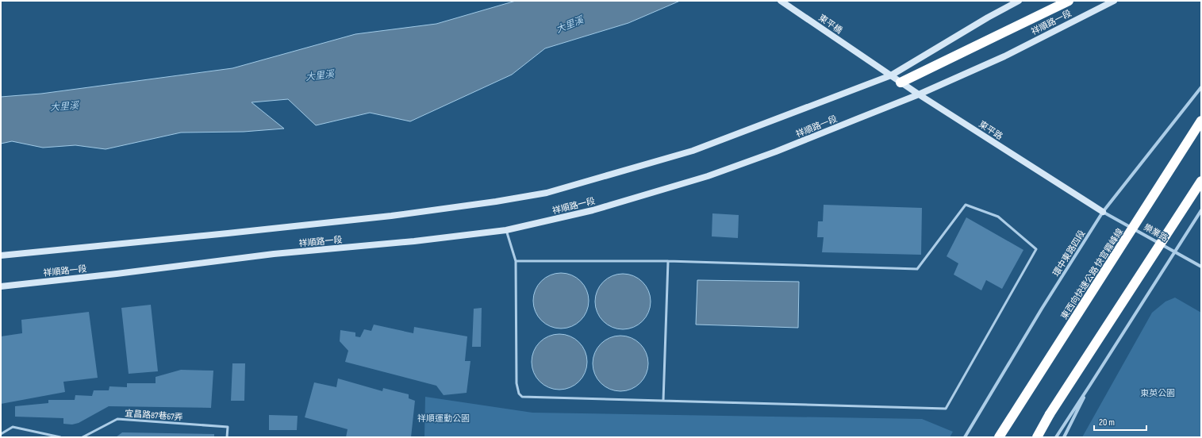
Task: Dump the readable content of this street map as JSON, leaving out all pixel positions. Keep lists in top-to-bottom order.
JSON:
{
  "streets": {
    "highway": ["東西向快速公路 快官霧峰線"],
    "street": [
      "祥順路一段",
      "東平橋",
      "東平路",
      "樂業路",
      "環中東路四段"
    ],
    "lane": ["宜昌路87巷67弄"]
  },
  "crossings": [
    ["祥順路一段", "東平路"],
    ["東平橋", "東平路"],
    ["東平路", "樂業路"],
    ["東平路", "環中東路四段"],
    ["樂業路", "環中東路四段"]
  ],
  "water": ["大里溪"],
  "parks": ["東英公園", "祥順運動公園"],
  "scale_bar": "20 m"
}
